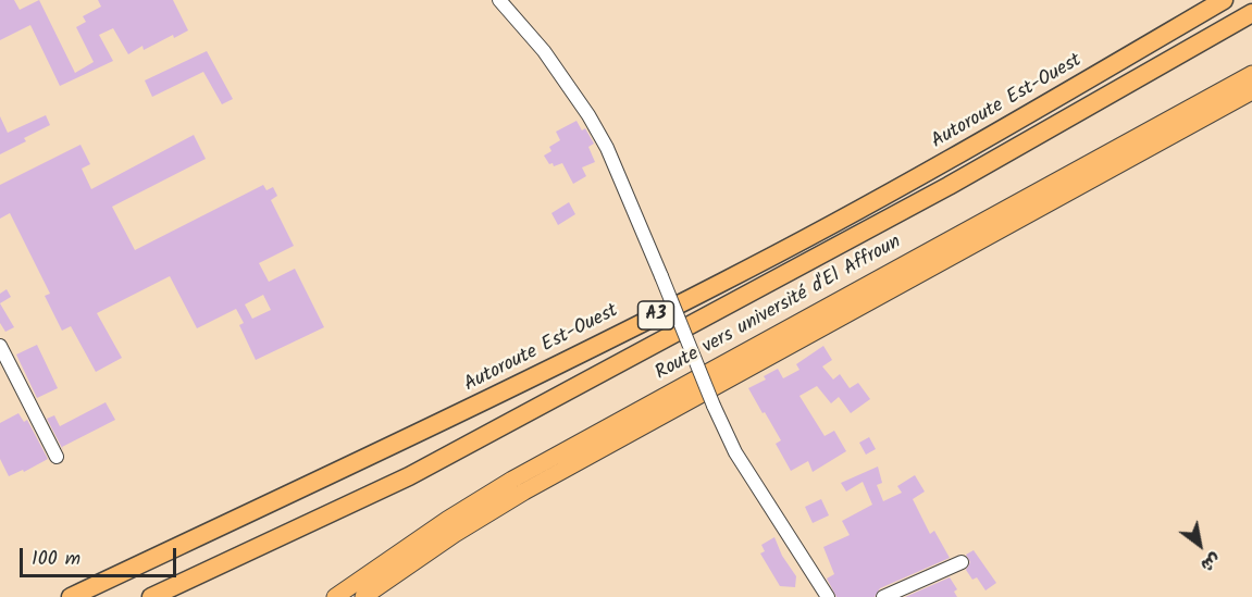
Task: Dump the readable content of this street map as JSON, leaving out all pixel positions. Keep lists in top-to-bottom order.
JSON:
{
  "streets": {
    "highway": ["Autoroute Est-Ouest", "A3"],
    "main road": ["Route vers université d'El Affroun"]
  },
  "scale_bar": "100 m",
  "north": "bottom right"
}
